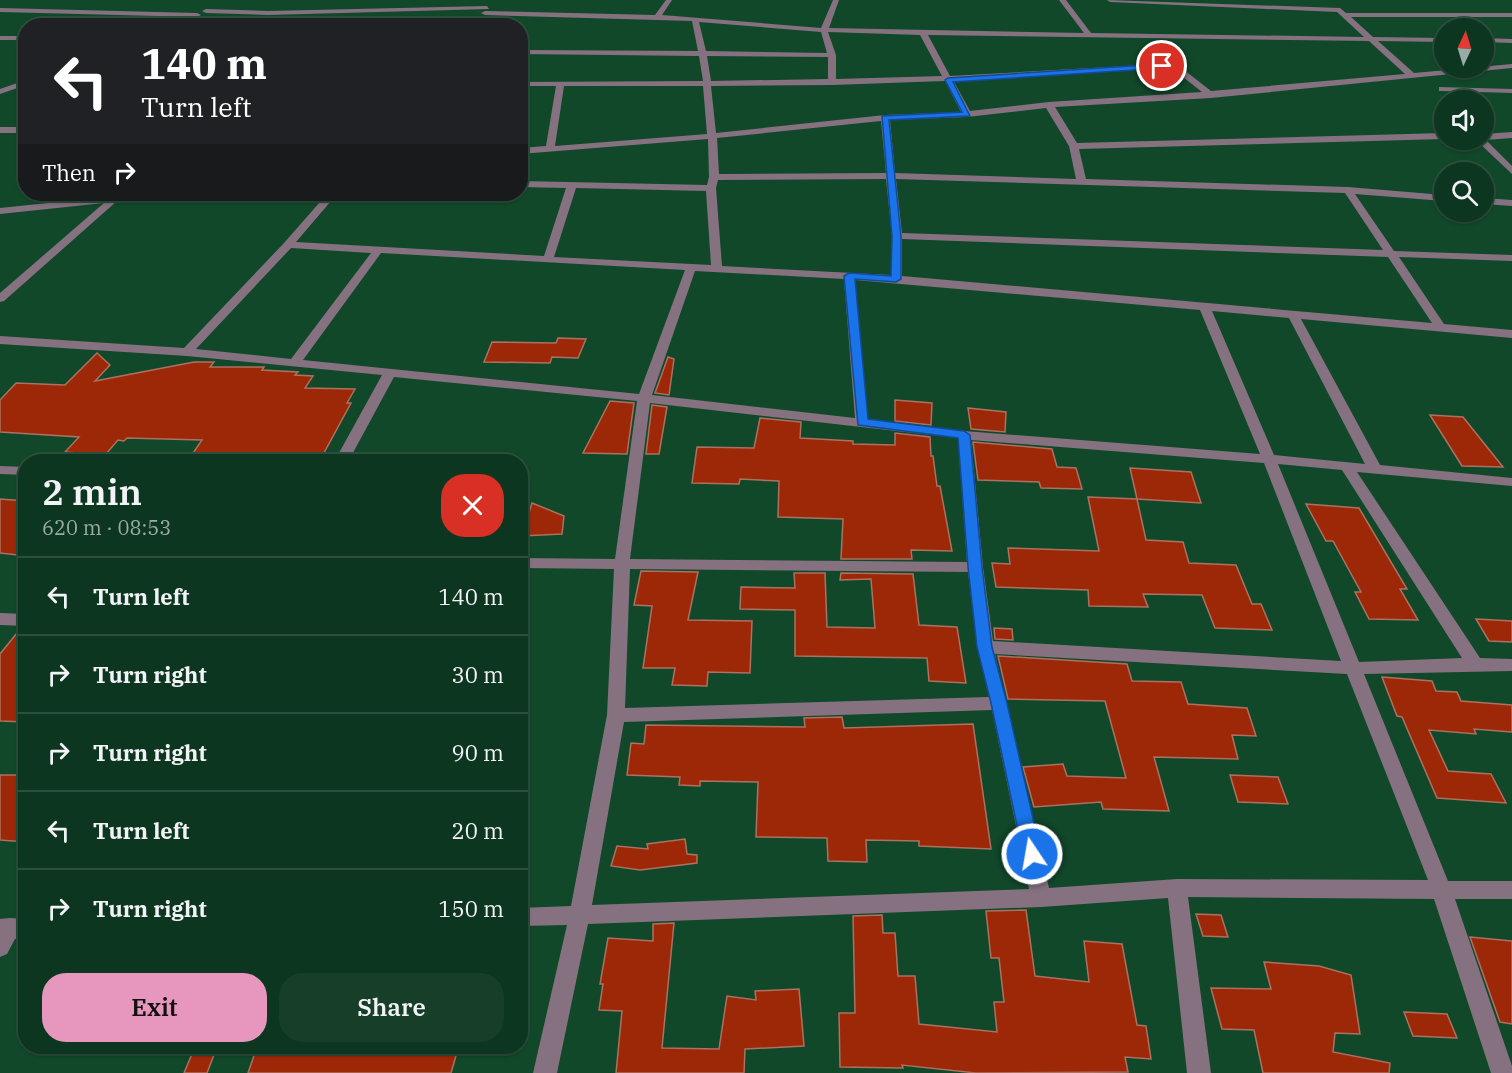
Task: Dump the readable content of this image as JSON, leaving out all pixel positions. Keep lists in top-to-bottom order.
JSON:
{
  "north": "top",
  "page": {
    "turn": ["140 m", "Turn left"],
    "then": "Then",
    "heading": ["2 min", "620 m · 08:53"],
    "list": [
      {
        "name": "Turn left",
        "value": "140 m"
      },
      {
        "name": "Turn right",
        "value": "30 m"
      },
      {
        "name": "Turn right",
        "value": "90 m"
      },
      {
        "name": "Turn left",
        "value": "20 m"
      },
      {
        "name": "Turn right",
        "value": "150 m"
      }
    ],
    "buttons": ["Exit", "Share"]
  }
}
